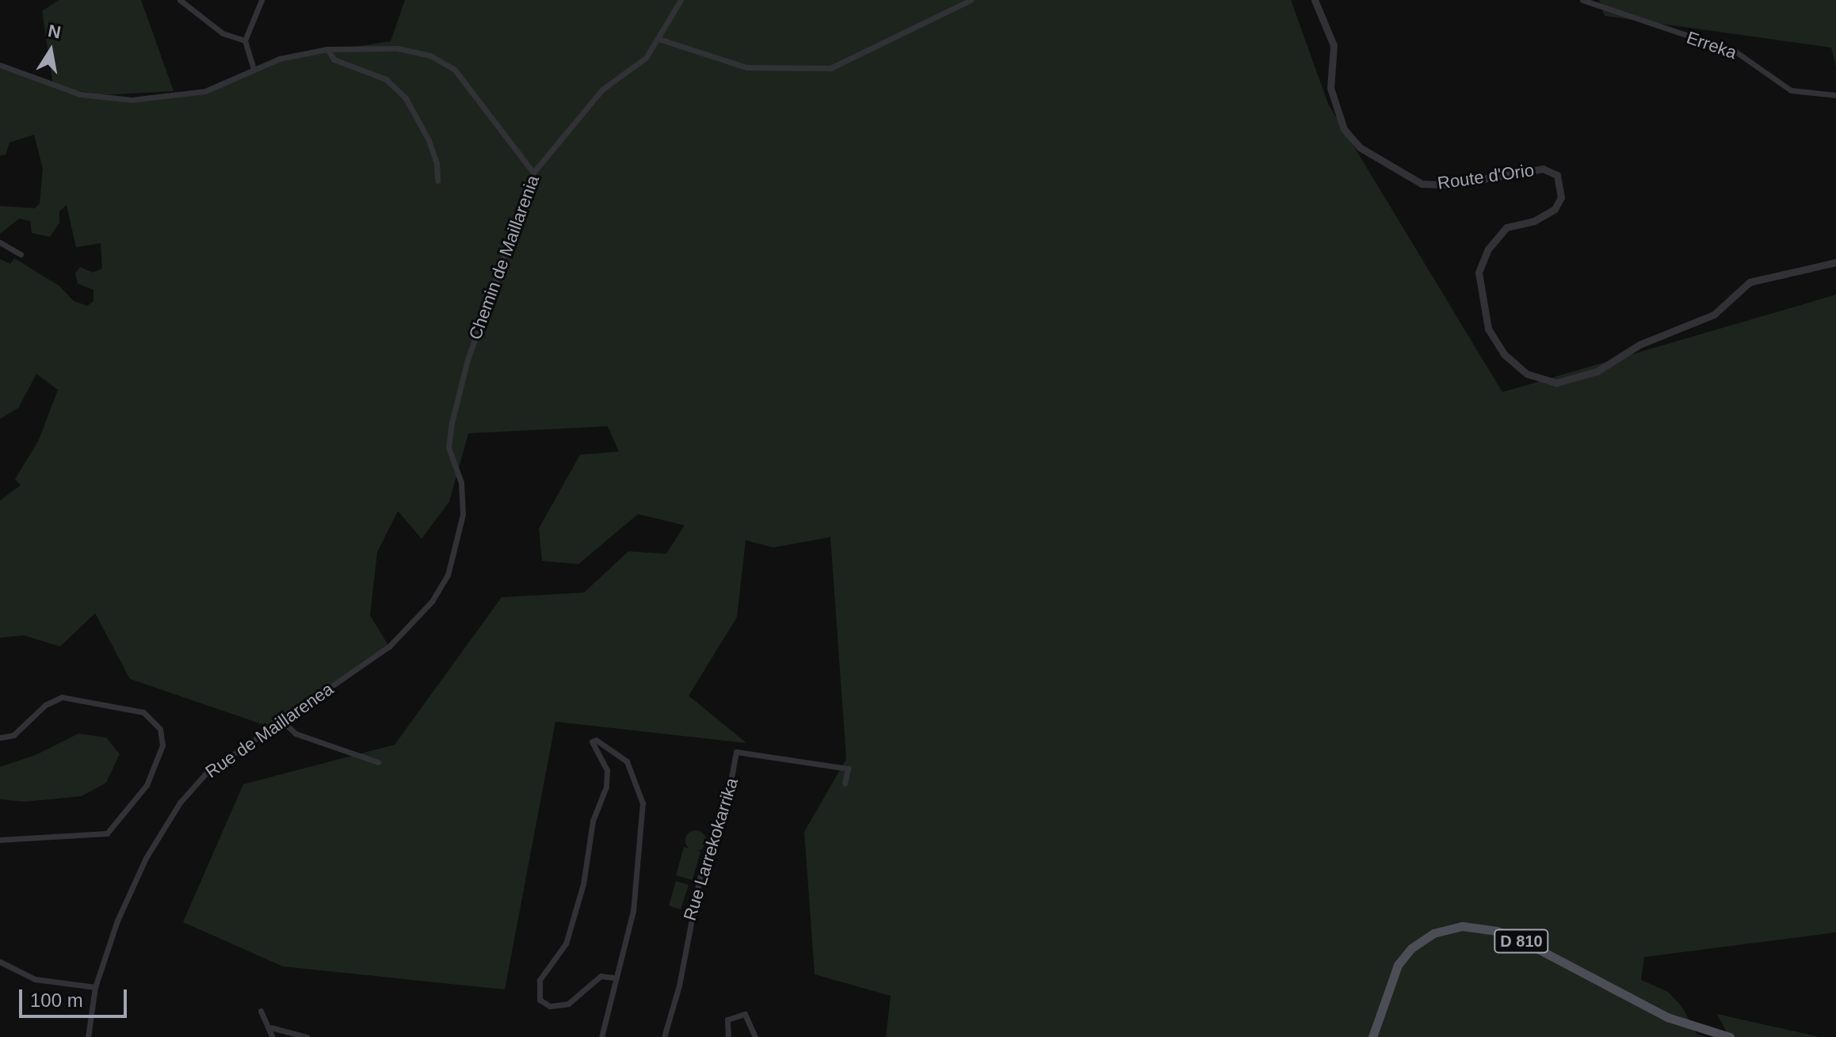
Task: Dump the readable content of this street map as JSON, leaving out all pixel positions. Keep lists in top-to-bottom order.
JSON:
{
  "streets": {
    "main road": ["D 810"],
    "street": [
      "Erreka",
      "Route d'Orio",
      "Chemin de Maillarenia",
      "Rue de Maillarenea",
      "Rue Larrekokarrika"
    ]
  },
  "crossings": [
    ["Chemin de Maillarenia", "Rue de Maillarenea"]
  ],
  "scale_bar": "100 m",
  "north": "top"
}
